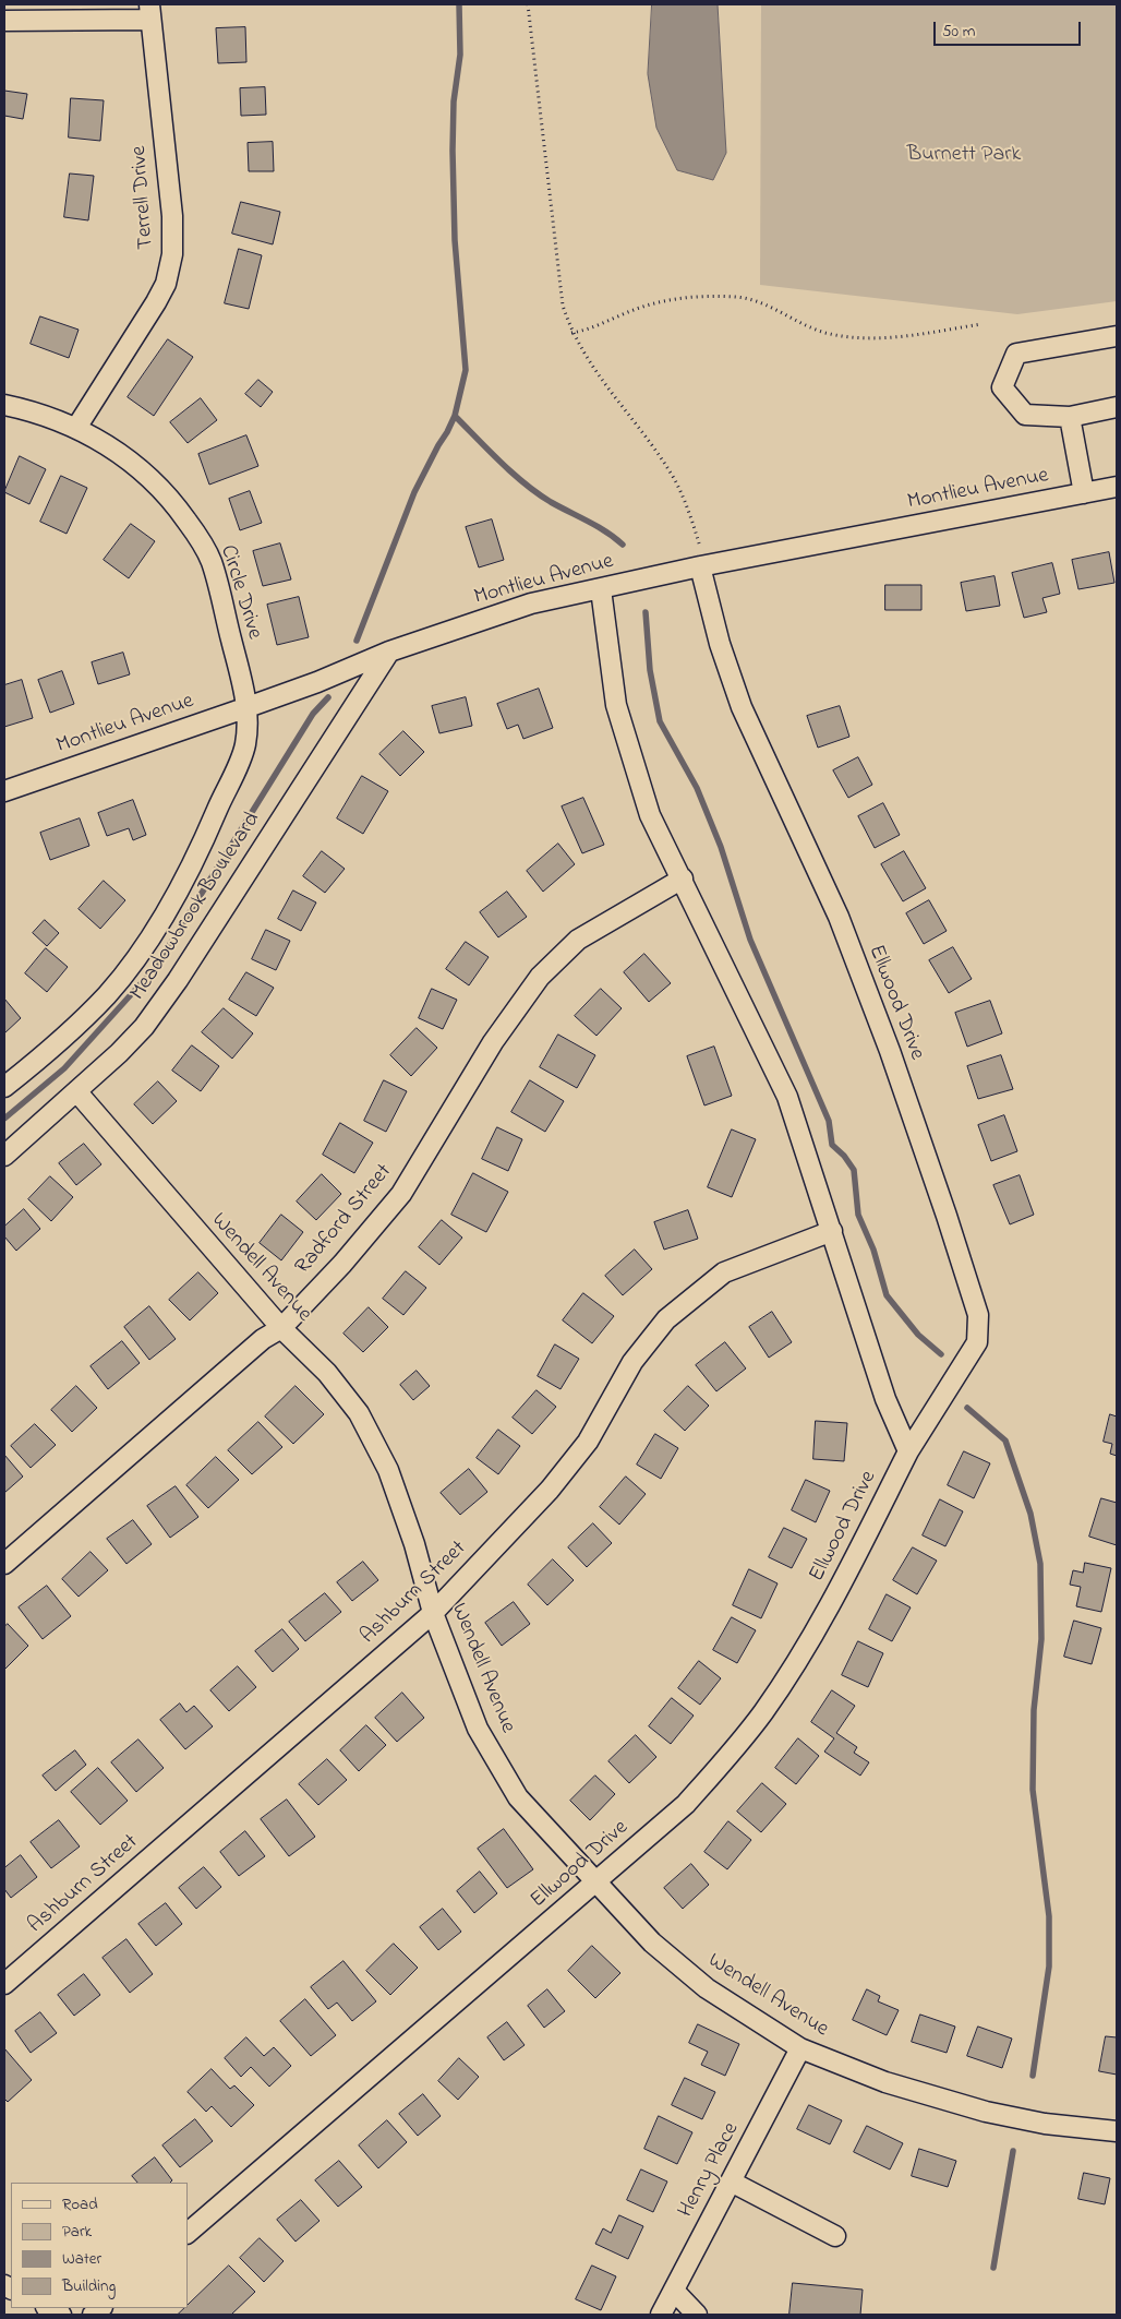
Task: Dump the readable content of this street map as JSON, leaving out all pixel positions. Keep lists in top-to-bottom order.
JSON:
{
  "streets": {
    "street": [
      "Terrell Drive",
      "Montlieu Avenue",
      "Circle Drive",
      "Meadowbrook Boulevard",
      "Ellwood Drive",
      "Radford Street",
      "Wendell Avenue",
      "Ashburn Street",
      "Henry Place"
    ]
  },
  "crossings": [
    ["Terrell Drive", "Circle Drive"],
    ["Montlieu Avenue", "Circle Drive"],
    ["Montlieu Avenue", "Meadowbrook Boulevard"],
    ["Montlieu Avenue", "Ellwood Drive"],
    ["Circle Drive", "Meadowbrook Boulevard"],
    ["Meadowbrook Boulevard", "Wendell Avenue"],
    ["Ellwood Drive", "Wendell Avenue"],
    ["Radford Street", "Wendell Avenue"],
    ["Wendell Avenue", "Ashburn Street"],
    ["Wendell Avenue", "Henry Place"]
  ],
  "parks": ["Burnett Park"],
  "legend": [
    "Road",
    "Park",
    "Water",
    "Building"
  ],
  "scale_bar": "50 m"
}
